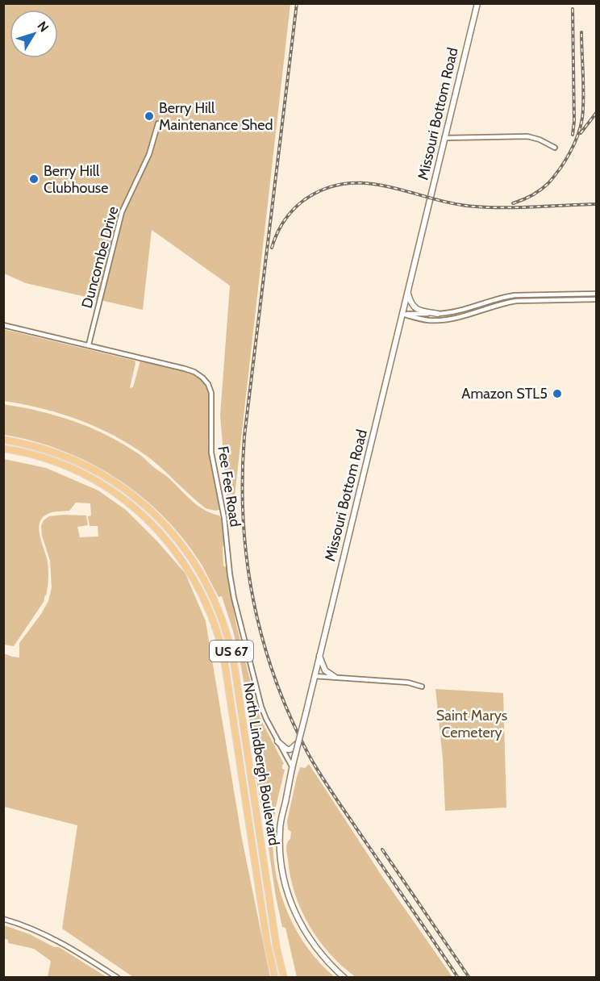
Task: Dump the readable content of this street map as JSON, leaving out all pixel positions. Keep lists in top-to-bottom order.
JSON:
{
  "streets": {
    "highway": ["US 67", "North Lindbergh Boulevard"],
    "street": ["Missouri Bottom Road", "Duncombe Drive", "Fee Fee Road"]
  },
  "crossings": [
    ["Missouri Bottom Road", "Fee Fee Road"],
    ["Duncombe Drive", "Fee Fee Road"]
  ],
  "parks": ["Saint Marys Cemetery"],
  "places": ["Berry Hill Maintenance Shed", "Berry Hill Clubhouse", "Amazon STL5"],
  "north": "top right"
}
